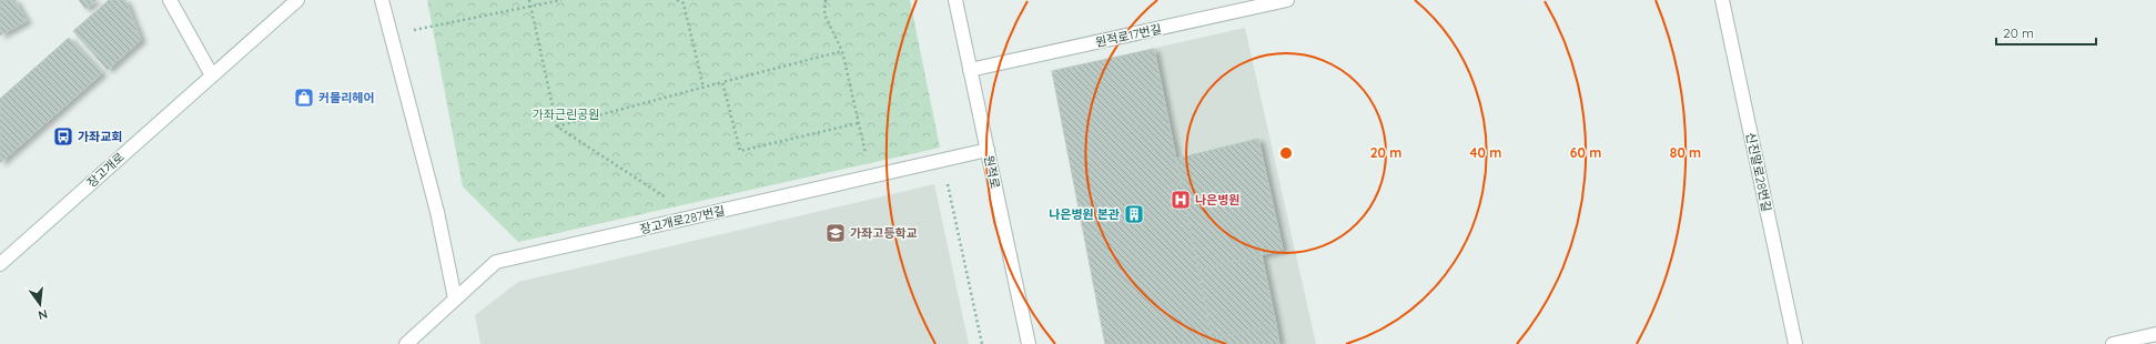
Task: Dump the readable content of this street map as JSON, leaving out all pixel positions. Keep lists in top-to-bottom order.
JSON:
{
  "streets": {
    "street": [
      "원적로17번길",
      "장고개로",
      "원적로",
      "신진말로28번길",
      "장고개로287번길"
    ]
  },
  "crossings": [
    ["원적로17번길", "원적로"],
    ["원적로", "장고개로287번길"]
  ],
  "parks": ["가좌근린공원"],
  "places": {
    "shop": ["커믈리헤어"],
    "bus stop": ["가좌교회"],
    "hospital": ["나은병원"],
    "building": ["나은병원 본관"],
    "school or university": ["가좌고등학교"]
  },
  "scale_bar": "20 m",
  "north": "bottom",
  "rings": [
    "20 m",
    "40 m",
    "60 m",
    "80 m"
  ]
}
